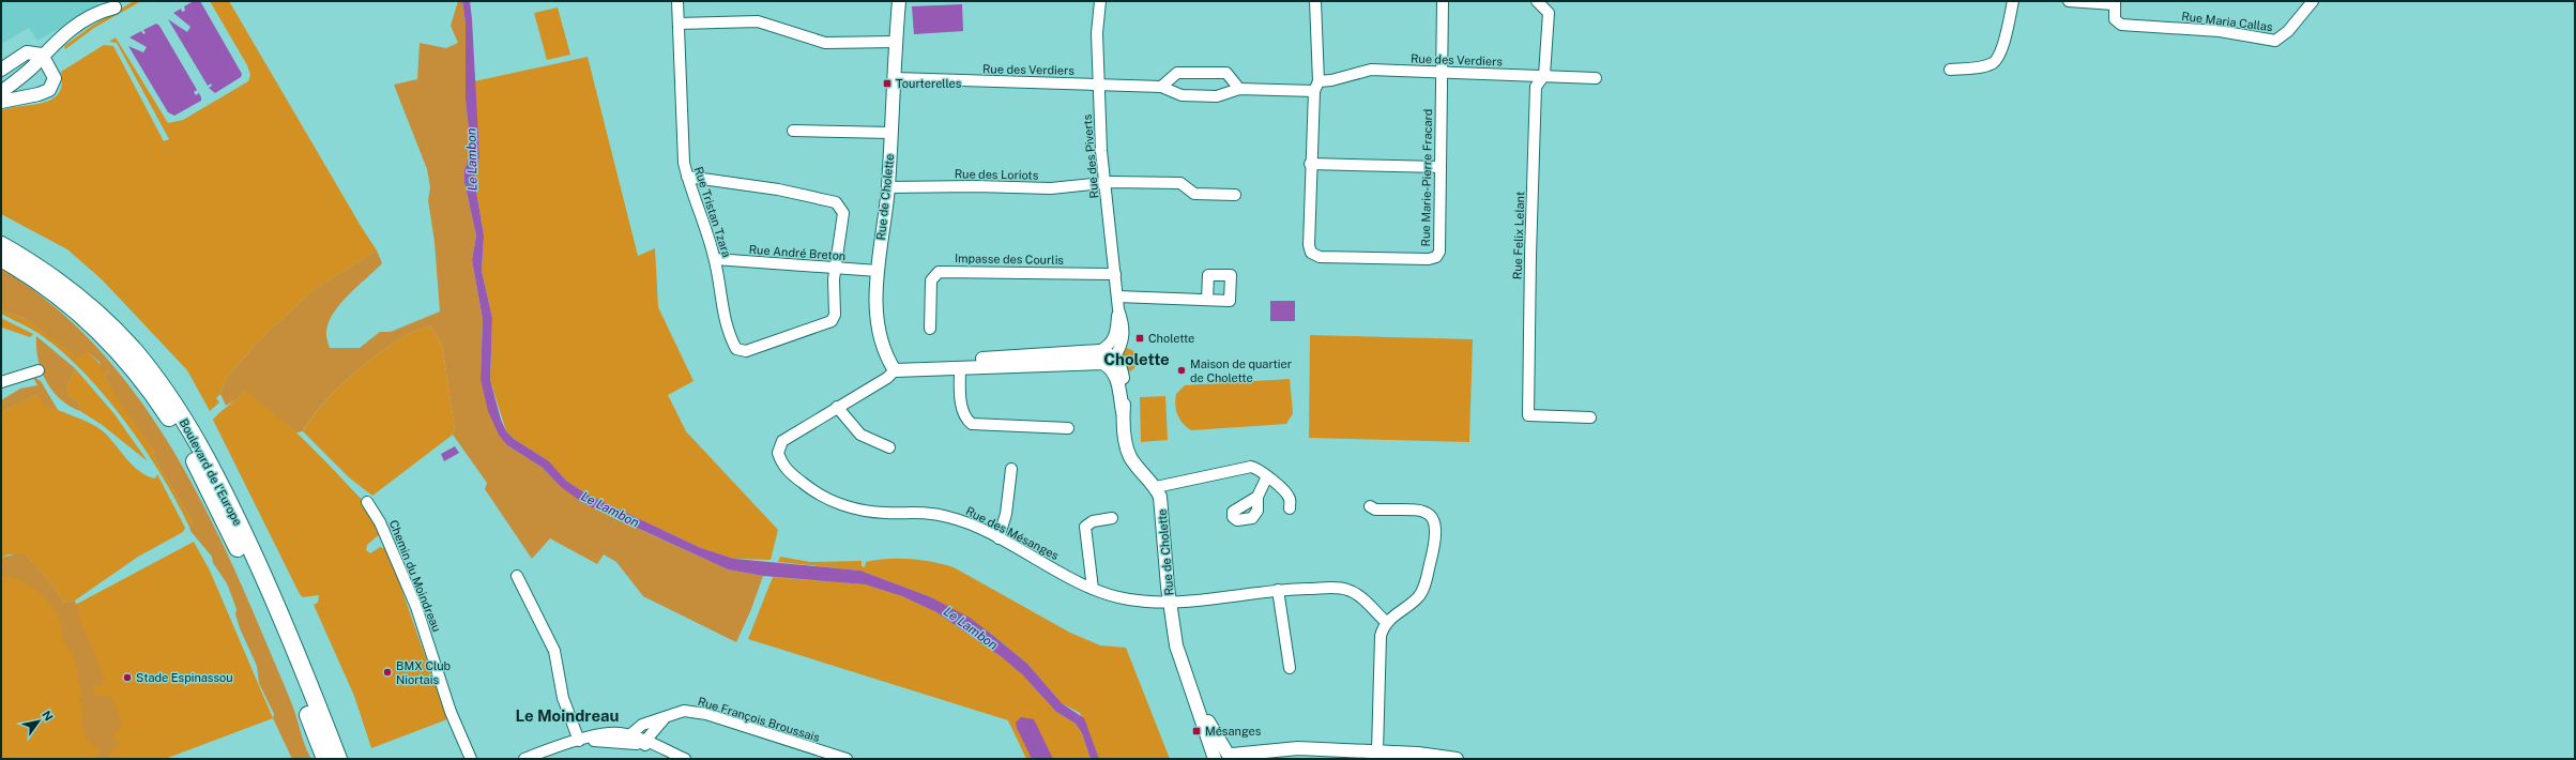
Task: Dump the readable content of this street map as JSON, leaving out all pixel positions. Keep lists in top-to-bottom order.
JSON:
{
  "streets": {
    "highway": ["Boulevard de l'Europe"],
    "street": [
      "Rue Maria Callas",
      "Rue des Verdiers",
      "Rue des Piverts",
      "Rue des Loriots",
      "Rue Marie-Pierre Fracard",
      "Rue de Cholette",
      "Rue Tristan Tzara",
      "Rue Felix Lelant",
      "Rue André Breton",
      "Impasse des Courlis",
      "Rue des Mésanges",
      "Chemin du Moindreau",
      "Rue François Broussais"
    ]
  },
  "crossings": [
    ["Rue des Verdiers", "Rue des Piverts"],
    ["Rue des Verdiers", "Rue Marie-Pierre Fracard"],
    ["Rue des Verdiers", "Rue de Cholette"],
    ["Rue des Verdiers", "Rue Felix Lelant"],
    ["Rue des Piverts", "Rue des Loriots"],
    ["Rue des Piverts", "Rue de Cholette"],
    ["Rue des Piverts", "Impasse des Courlis"],
    ["Rue des Loriots", "Rue de Cholette"],
    ["Rue de Cholette", "Rue André Breton"],
    ["Rue de Cholette", "Rue des Mésanges"],
    ["Rue Tristan Tzara", "Rue André Breton"]
  ],
  "districts": ["Cholette", "Le Moindreau"],
  "water": ["Le Lambon"],
  "places": {
    "transit": ["Tourterelles", "Cholette", "Mésanges"],
    "other": ["Maison de quartier de Cholette", "BMX Club Niortais", "Stade Espinassou"]
  },
  "north": "top right"
}
